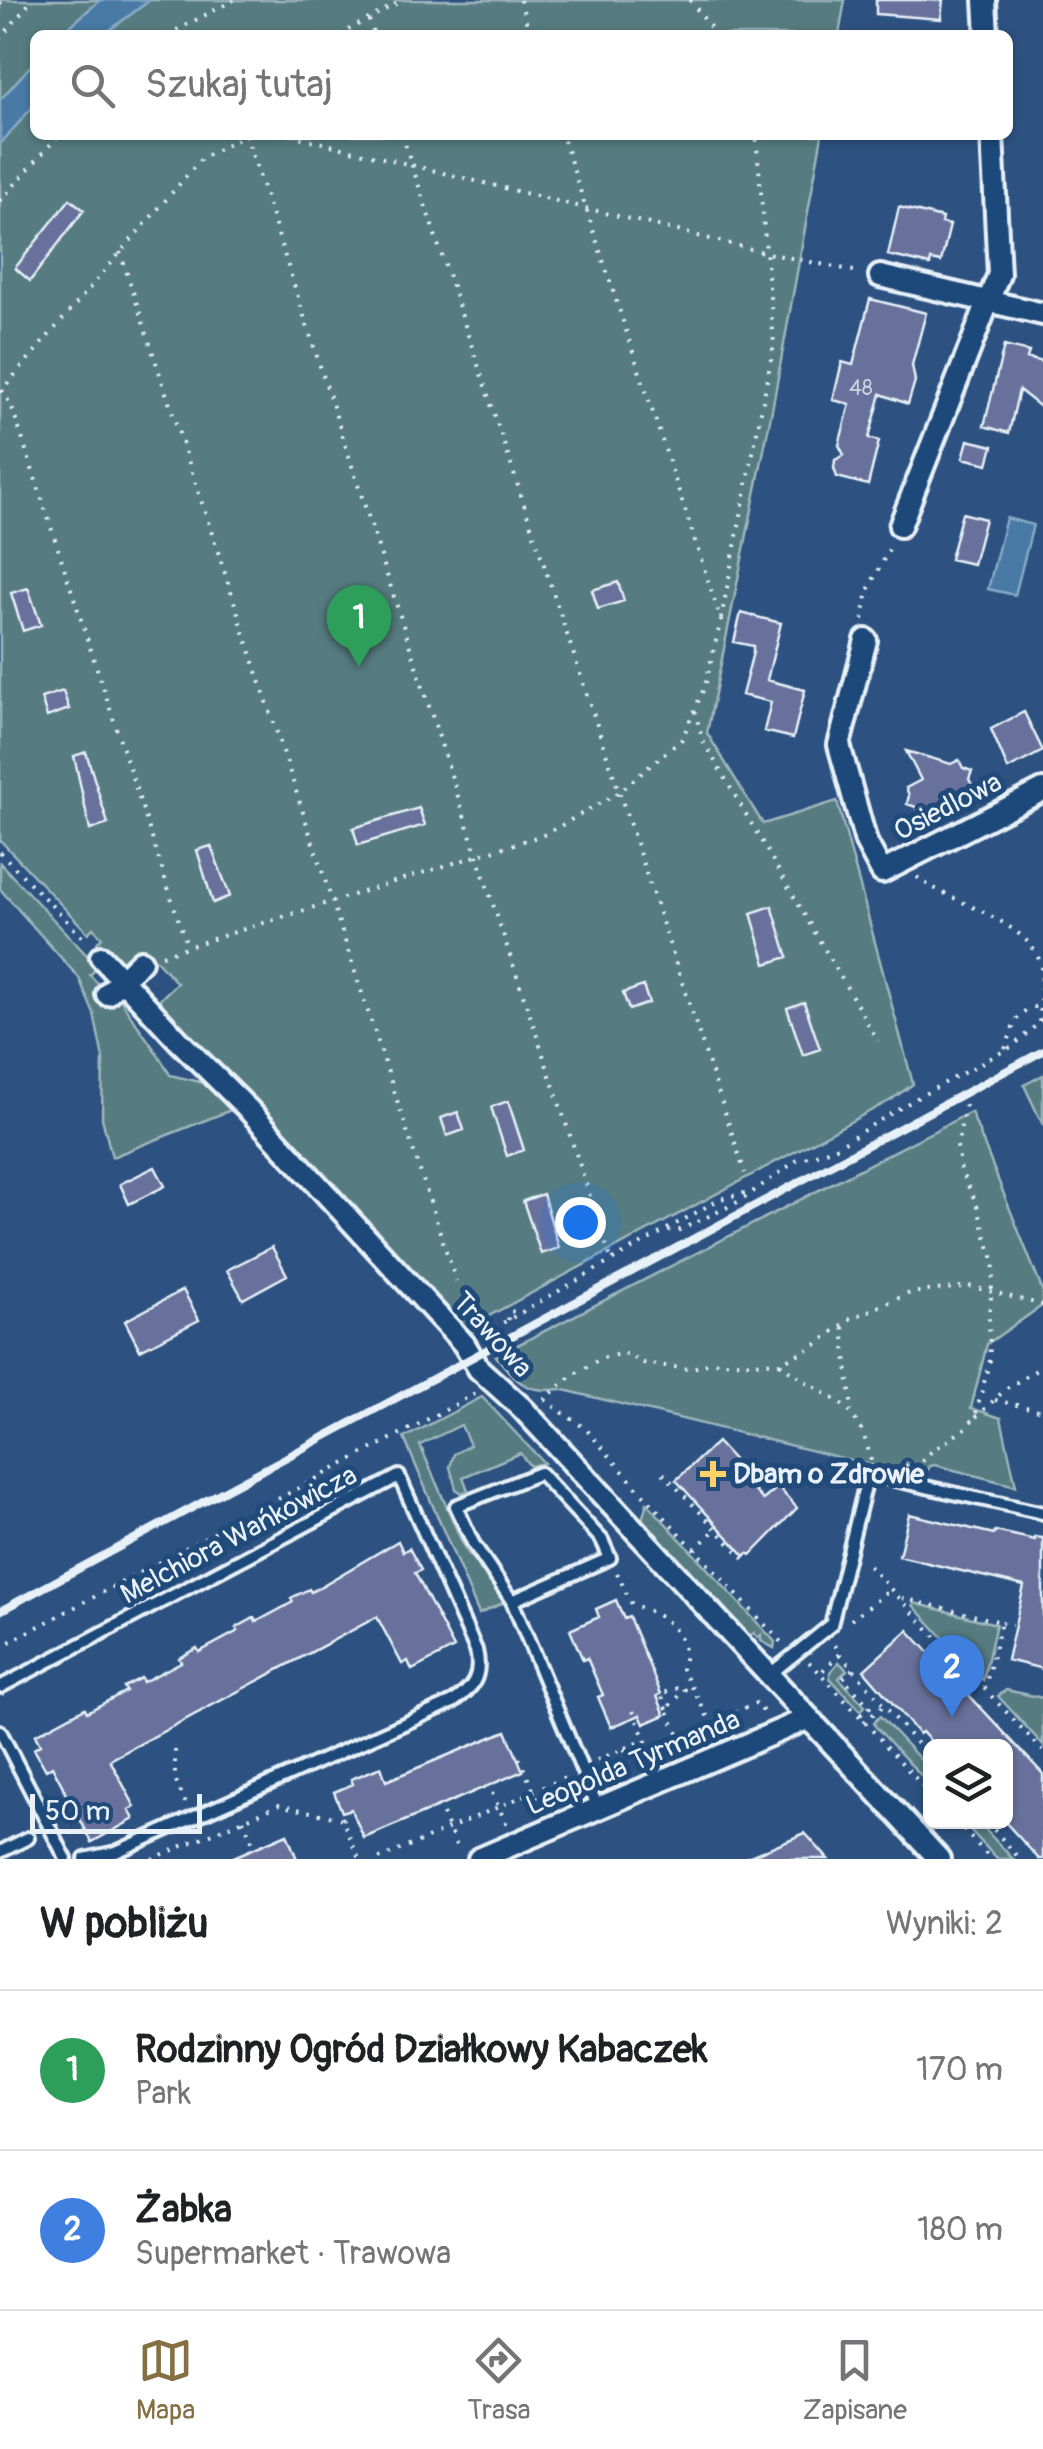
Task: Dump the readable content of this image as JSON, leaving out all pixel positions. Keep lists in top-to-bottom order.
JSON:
{
  "streets": {
    "street": ["Osiedlowa", "Trawowa", "Leopolda Tyrmanda"],
    "lane": ["Melchiora Wańkowicza"]
  },
  "crossings": [
    ["Trawowa", "Leopolda Tyrmanda"]
  ],
  "places": {
    "health": ["Dbam o Zdrowie"]
  },
  "house_numbers": ["48"],
  "scale_bar": "50 m",
  "page": {
    "search": "Szukaj tutaj",
    "pins": ["1", "2"],
    "scale": "50 m",
    "heading": ["W pobliżu", "Wyniki: 2"],
    "list": [
      {
        "mark": "1",
        "name": "Rodzinny Ogród Działkowy Kabaczek",
        "note": "Park",
        "value": "170 m"
      },
      {
        "mark": "2",
        "name": "Żabka",
        "note": "Supermarket · Trawowa",
        "value": "180 m"
      }
    ],
    "nav": ["Mapa", "Trasa", "Zapisane"]
  }
}
